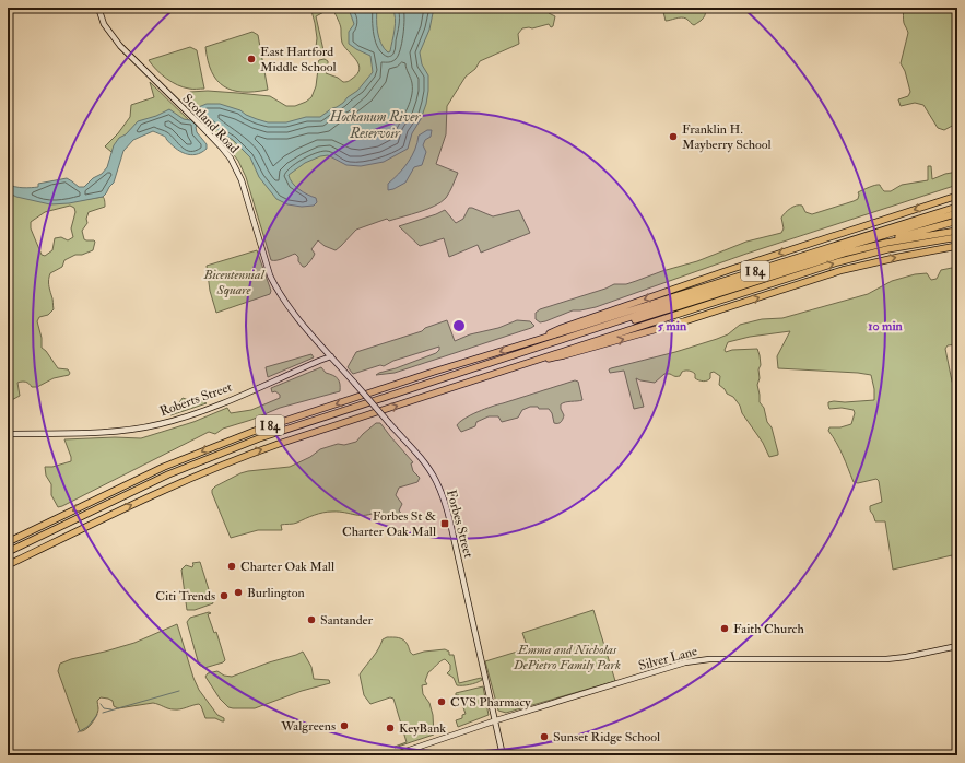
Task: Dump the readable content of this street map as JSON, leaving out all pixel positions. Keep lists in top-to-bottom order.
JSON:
{
  "streets": {
    "highway": ["I 84"],
    "main road": [
      "Scotland Road",
      "Roberts Street",
      "Forbes Street",
      "Silver Lane"
    ]
  },
  "crossings": [
    ["Scotland Road", "Forbes Street"],
    ["Roberts Street", "Forbes Street"],
    ["Forbes Street", "Silver Lane"]
  ],
  "water": ["Hockanum River Reservoir"],
  "parks": ["Bicentennial Square", "Emma and Nicholas DePietro Family Park"],
  "places": {
    "other": [
      "East Hartford Middle School",
      "Franklin H. Mayberry School",
      "Charter Oak Mall",
      "Burlington",
      "Citi Trends",
      "Santander",
      "Faith Church",
      "CVS Pharmacy",
      "Walgreens",
      "KeyBank",
      "Sunset Ridge School"
    ],
    "transit": ["Forbes St & Charter Oak Mall"]
  },
  "rings": ["5 min", "10 min"]
}
